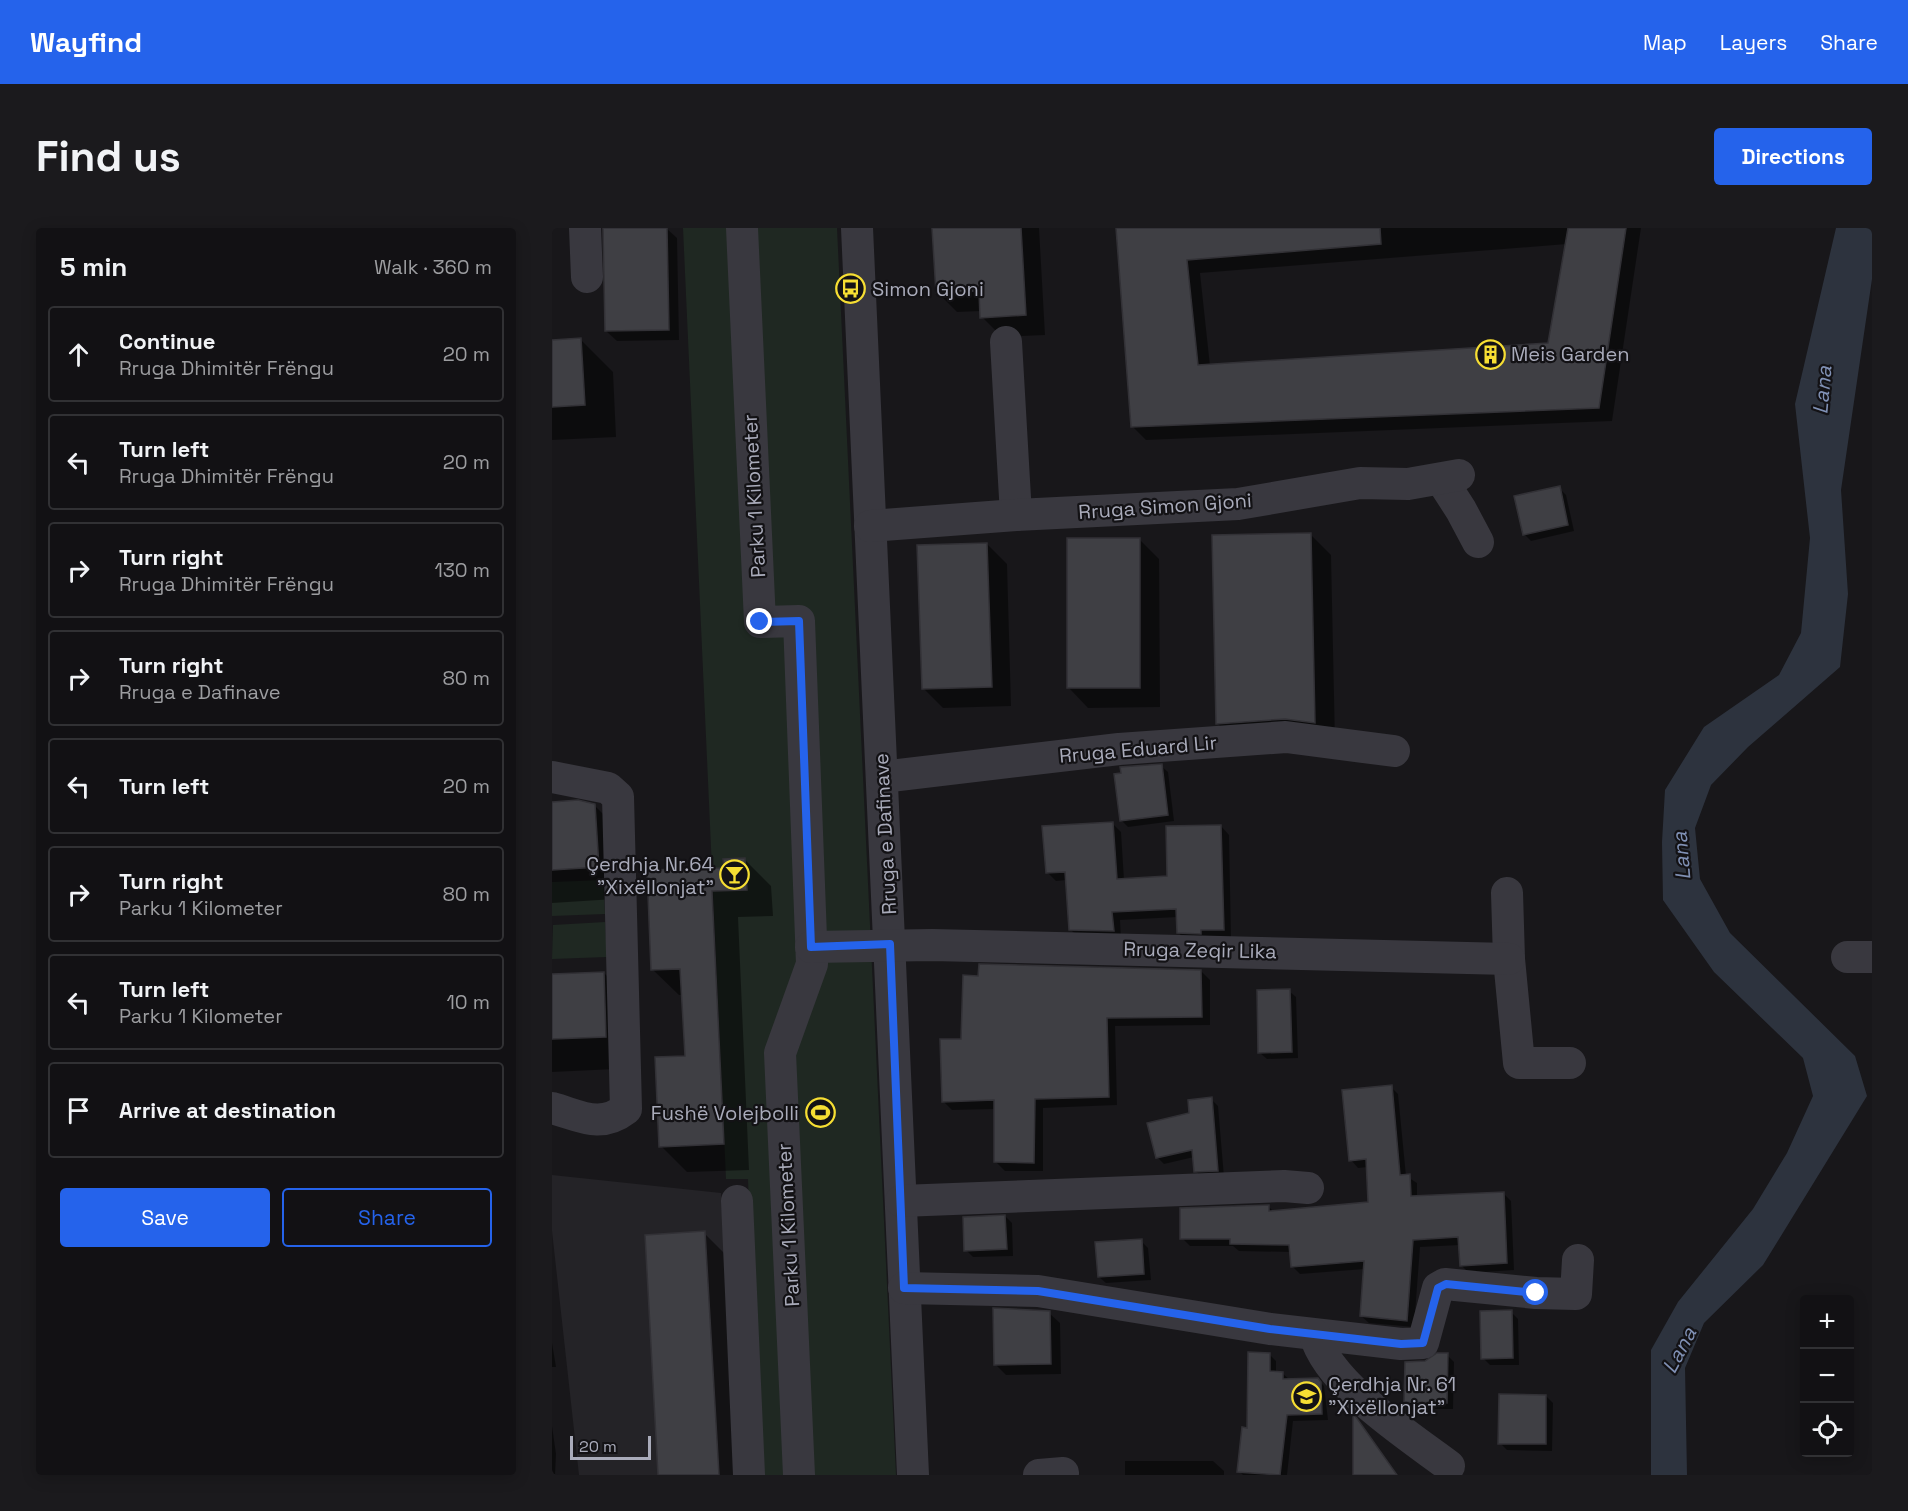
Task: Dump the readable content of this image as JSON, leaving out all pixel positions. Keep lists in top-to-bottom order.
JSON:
{
  "streets": {
    "street": [
      "Parku 1 Kilometer",
      "Rruga Simon Gjoni",
      "Rruga Eduard Lir",
      "Rruga e Dafinave",
      "Rruga Zeqir Lika"
    ]
  },
  "crossings": [
    ["Parku 1 Kilometer", "Rruga Zeqir Lika"],
    ["Rruga Simon Gjoni", "Rruga e Dafinave"],
    ["Rruga Eduard Lir", "Rruga e Dafinave"],
    ["Rruga e Dafinave", "Rruga Zeqir Lika"]
  ],
  "water": ["Lana"],
  "places": {
    "bus stop": ["Simon Gjoni"],
    "building": ["Meis Garden"],
    "bar": ["Çerdhja Nr.64 \"Xixëllonjat\""],
    "sports": ["Fushë Volejbolli"],
    "school or university": ["Çerdhja Nr. 61 \"Xixëllonjat\""]
  },
  "scale_bar": "20 m",
  "page": {
    "header": "Wayfind",
    "nav": ["Map", "Layers", "Share"],
    "buttons": [
      "Directions",
      ["Save", "Share"]
    ],
    "title": "Find us",
    "heading": ["5 min", "Walk · 360 m"],
    "list": [
      ["Continue", "Rruga Dhimitër Frëngu", "20 m"],
      ["Turn left", "Rruga Dhimitër Frëngu", "20 m"],
      ["Turn right", "Rruga Dhimitër Frëngu", "130 m"],
      ["Turn right", "Rruga e Dafinave", "80 m"],
      ["Turn left", "20 m"],
      ["Turn right", "Parku 1 Kilometer", "80 m"],
      ["Turn left", "Parku 1 Kilometer", "10 m"],
      "Arrive at destination"
    ],
    "map_buttons": ["+", "−"],
    "scale": "20 m"
  }
}
